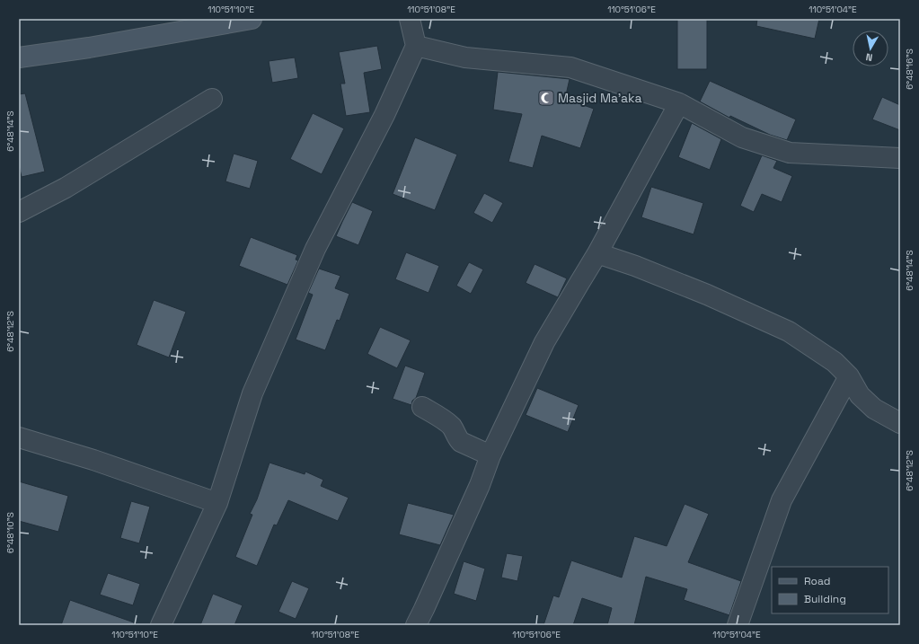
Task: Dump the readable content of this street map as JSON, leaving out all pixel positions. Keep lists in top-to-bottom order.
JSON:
{
  "places": {
    "mosque": ["Masjid Ma'aka"]
  },
  "legend": ["Road", "Building"],
  "north": "bottom",
  "coordinates": [
    "110°51'10\"E",
    "110°51'08\"E",
    "110°51'06\"E",
    "110°51'04\"E",
    "6°48'16\"S",
    "6°48'14\"S",
    "6°48'12\"S",
    "6°48'10\"S"
  ]
}
